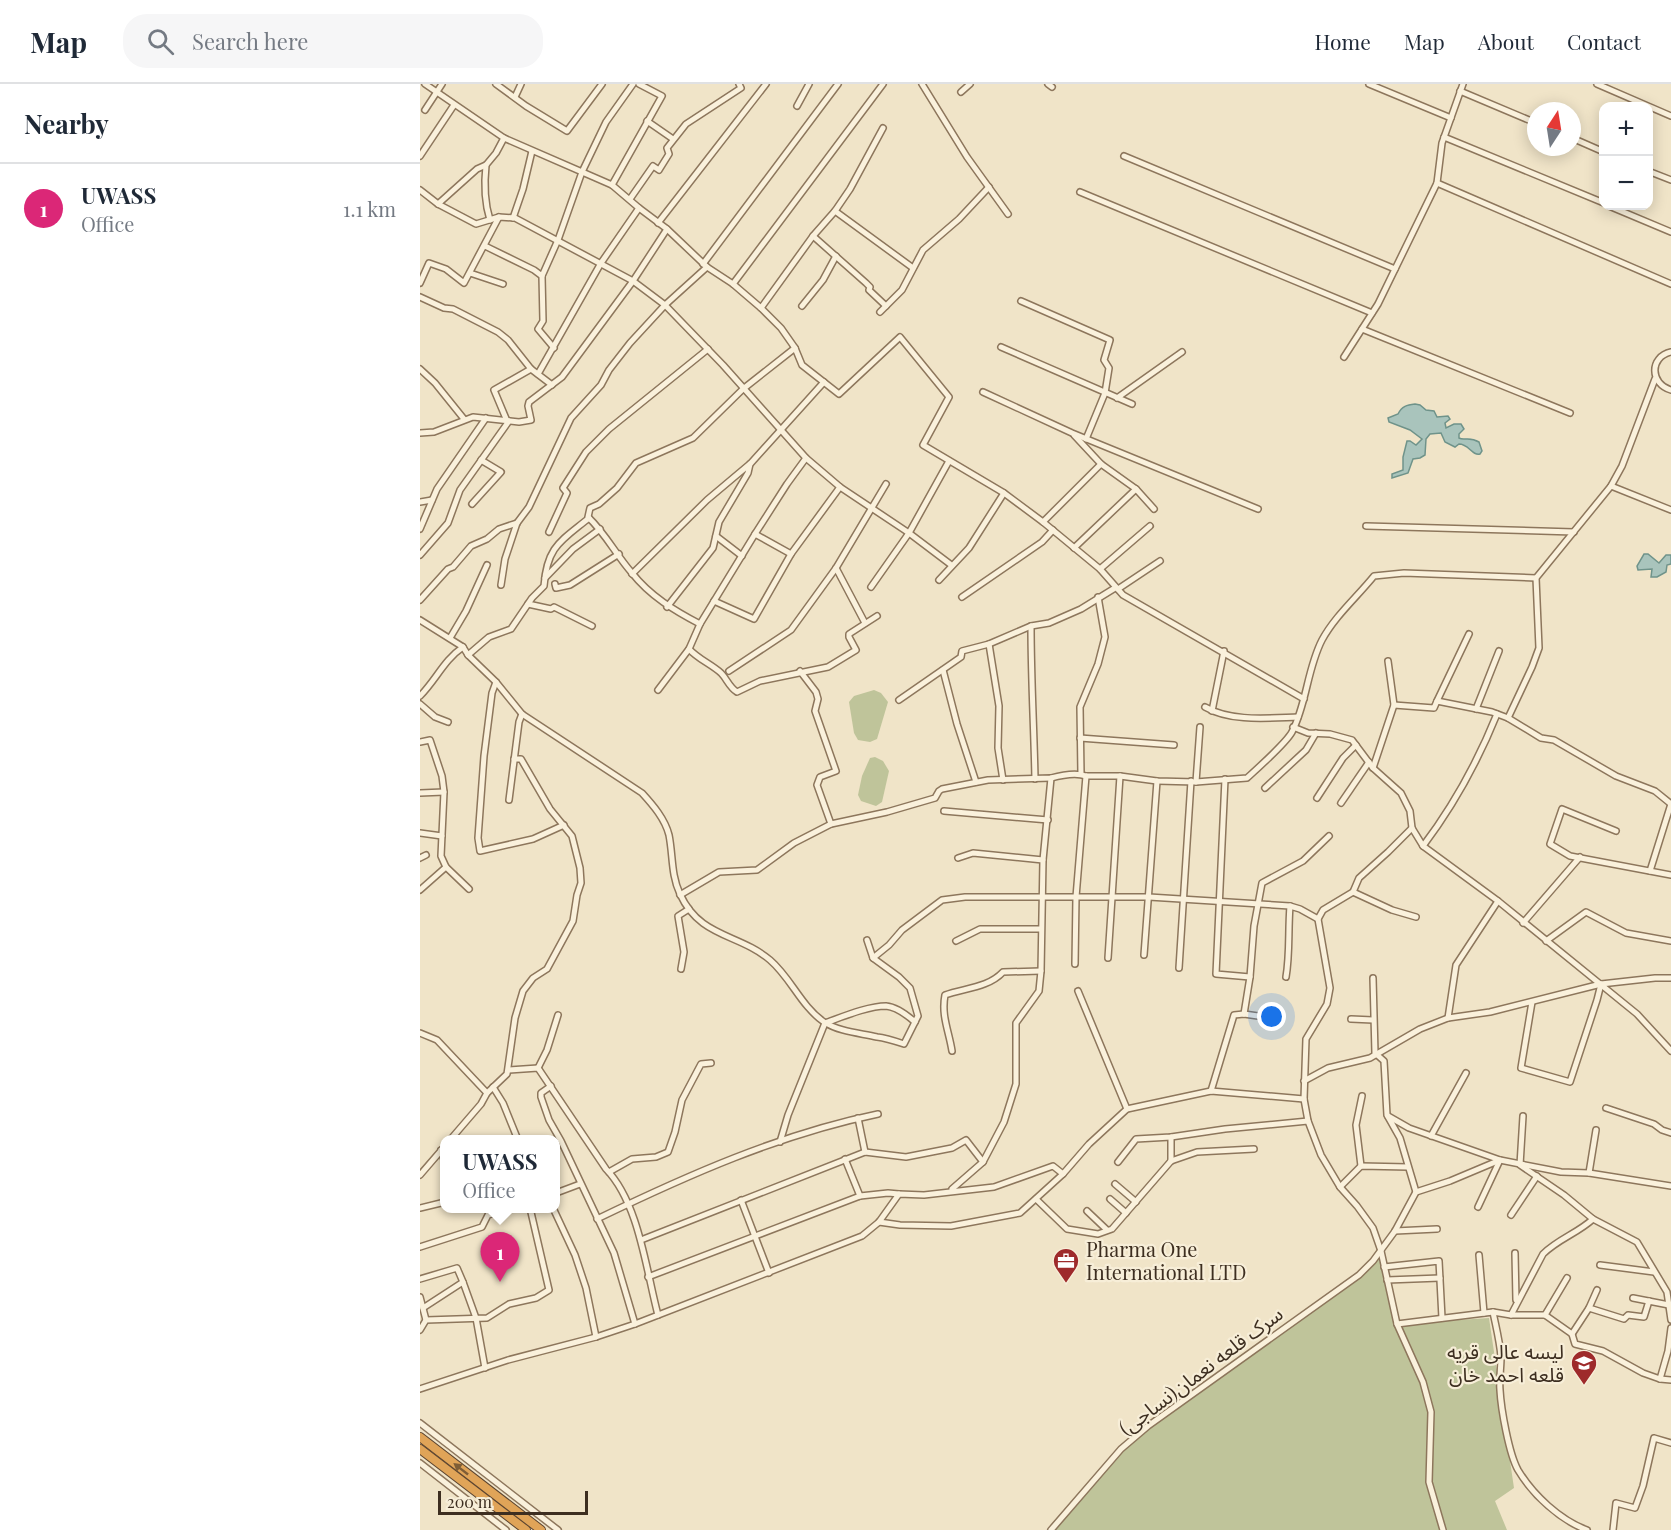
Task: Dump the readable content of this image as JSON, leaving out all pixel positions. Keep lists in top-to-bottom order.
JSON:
{
  "streets": {
    "street": ["سرک قلعه نعمان(نساجی)"]
  },
  "places": {
    "office": ["Pharma One International LTD"],
    "school or university": ["لیسه عالی قریه قلعه احمد خان"]
  },
  "scale_bar": "200 m",
  "north": "top",
  "page": {
    "header": "Map",
    "search": "Search here",
    "nav": [
      "Home",
      "Map",
      "About",
      "Contact"
    ],
    "heading": "Nearby",
    "map_buttons": ["+", "−"],
    "list": [
      {
        "mark": "1",
        "name": "UWASS",
        "note": "Office",
        "value": "1.1 km"
      }
    ],
    "popup": ["UWASS", "Office"],
    "pins": "1",
    "scale": "200 m"
  }
}
